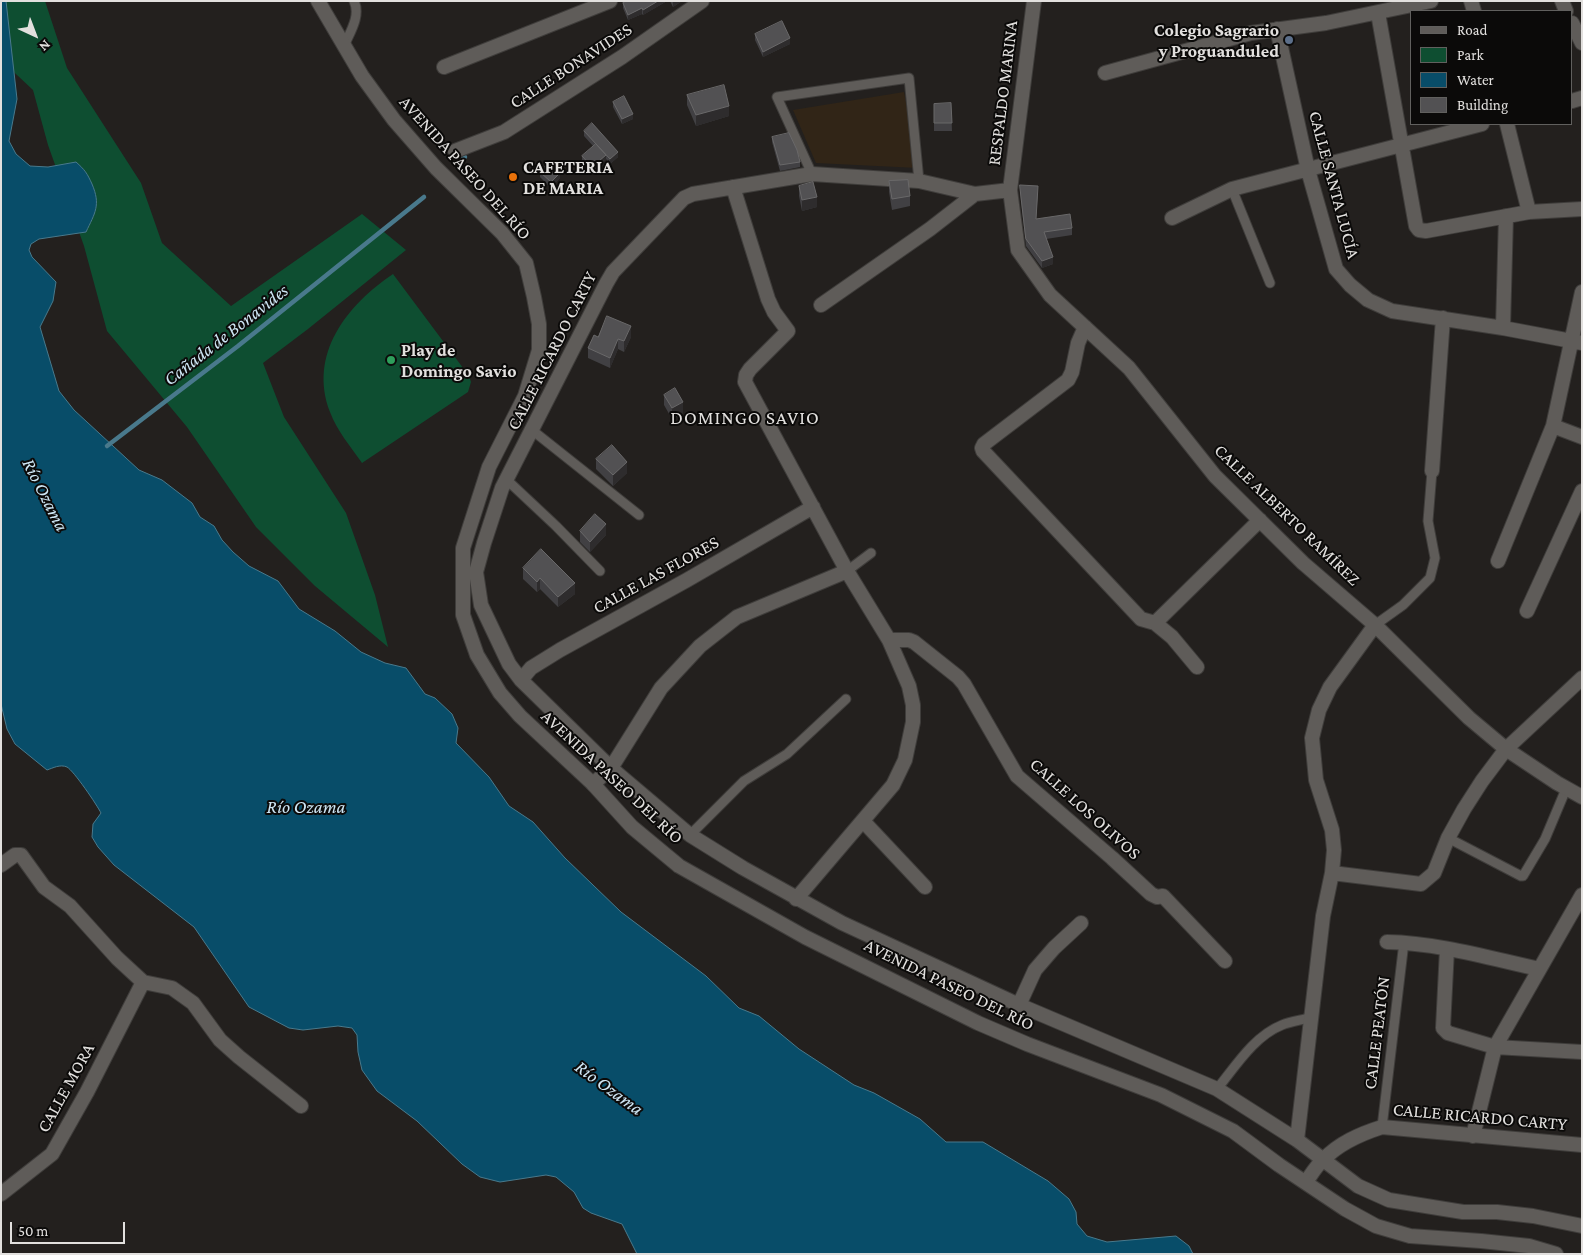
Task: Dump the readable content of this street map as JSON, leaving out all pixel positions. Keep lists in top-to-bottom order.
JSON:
{
  "streets": {
    "street": [
      "CALLE BONAVIDES",
      "RESPALDO MARINA",
      "AVENIDA PASEO DEL RÍO",
      "CALLE SANTA LUCÍA",
      "CALLE RICARDO CARTY",
      "CALLE ALBERTO RAMÍREZ",
      "CALLE LAS FLORES",
      "CALLE LOS OLIVOS",
      "CALLE MORA"
    ],
    "lane": ["CALLE PEATÓN"]
  },
  "crossings": [
    ["RESPALDO MARINA", "CALLE RICARDO CARTY"],
    ["RESPALDO MARINA", "CALLE ALBERTO RAMÍREZ"],
    ["AVENIDA PASEO DEL RÍO", "CALLE RICARDO CARTY"],
    ["AVENIDA PASEO DEL RÍO", "CALLE LAS FLORES"],
    ["CALLE RICARDO CARTY", "CALLE ALBERTO RAMÍREZ"],
    ["CALLE RICARDO CARTY", "CALLE LAS FLORES"],
    ["CALLE RICARDO CARTY", "CALLE PEATÓN"]
  ],
  "districts": ["DOMINGO SAVIO"],
  "water": ["Cañada de Bonavides", "Río Ozama"],
  "places": ["Colegio Sagrario y Proguanduled", "CAFETERIA DE MARIA", "Play de Domingo Savio"],
  "legend": [
    "Road",
    "Park",
    "Water",
    "Building"
  ],
  "scale_bar": "50 m",
  "north": "bottom right"
}
